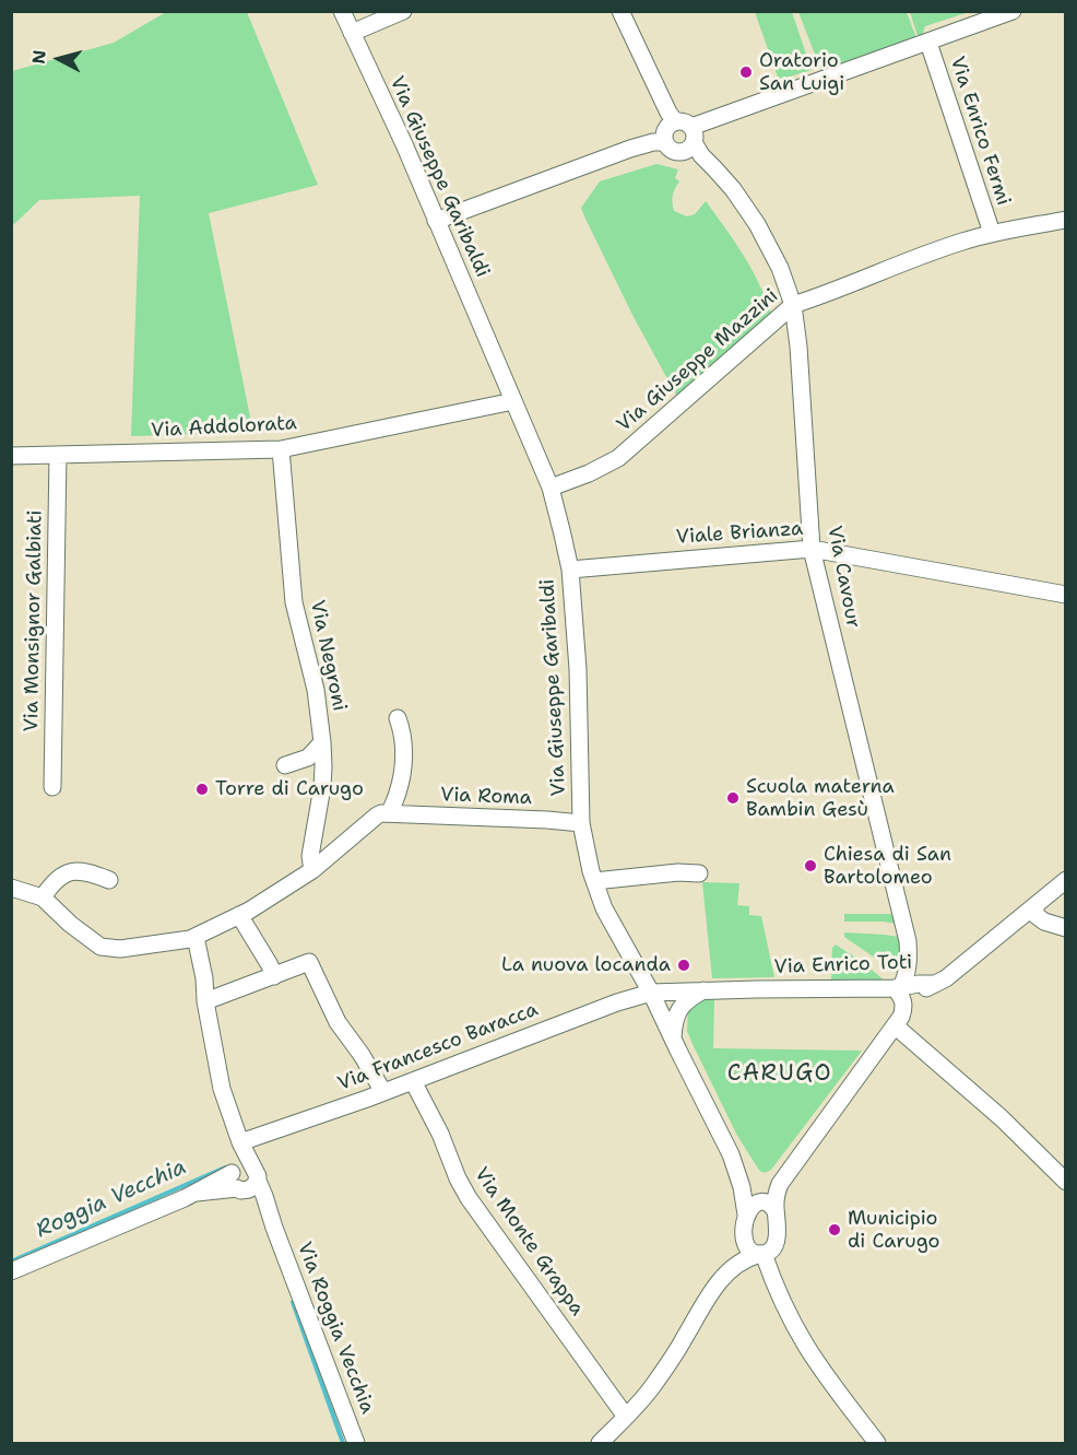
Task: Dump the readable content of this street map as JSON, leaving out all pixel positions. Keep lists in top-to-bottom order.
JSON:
{
  "streets": {
    "street": [
      "Via Enrico Fermi",
      "Via Giuseppe Garibaldi",
      "Via Giuseppe Mazzini",
      "Via Addolorata",
      "Viale Brianza",
      "Via Cavour",
      "Via Monsignor Galbiati",
      "Via Negroni",
      "Via Roma",
      "Via Enrico Toti",
      "Via Francesco Baracca",
      "Via Monte Grappa",
      "Via Roggia Vecchia"
    ]
  },
  "crossings": [
    ["Via Enrico Fermi", "Via Giuseppe Mazzini"],
    ["Via Giuseppe Garibaldi", "Via Giuseppe Mazzini"],
    ["Via Giuseppe Garibaldi", "Via Addolorata"],
    ["Via Giuseppe Garibaldi", "Viale Brianza"],
    ["Via Giuseppe Garibaldi", "Via Roma"],
    ["Via Giuseppe Garibaldi", "Via Enrico Toti"],
    ["Via Giuseppe Garibaldi", "Via Francesco Baracca"],
    ["Via Giuseppe Mazzini", "Via Cavour"],
    ["Via Addolorata", "Via Monsignor Galbiati"],
    ["Via Addolorata", "Via Negroni"],
    ["Viale Brianza", "Via Cavour"],
    ["Via Cavour", "Via Enrico Toti"],
    ["Via Enrico Toti", "Via Francesco Baracca"],
    ["Via Francesco Baracca", "Via Monte Grappa"],
    ["Via Francesco Baracca", "Via Roggia Vecchia"]
  ],
  "districts": ["CARUGO"],
  "water": ["Roggia Vecchia"],
  "places": [
    "Oratorio San Luigi",
    "Torre di Carugo",
    "Scuola materna Bambin Gesù",
    "Chiesa di San Bartolomeo",
    "La nuova locanda",
    "Municipio di Carugo"
  ],
  "north": "left"
}
